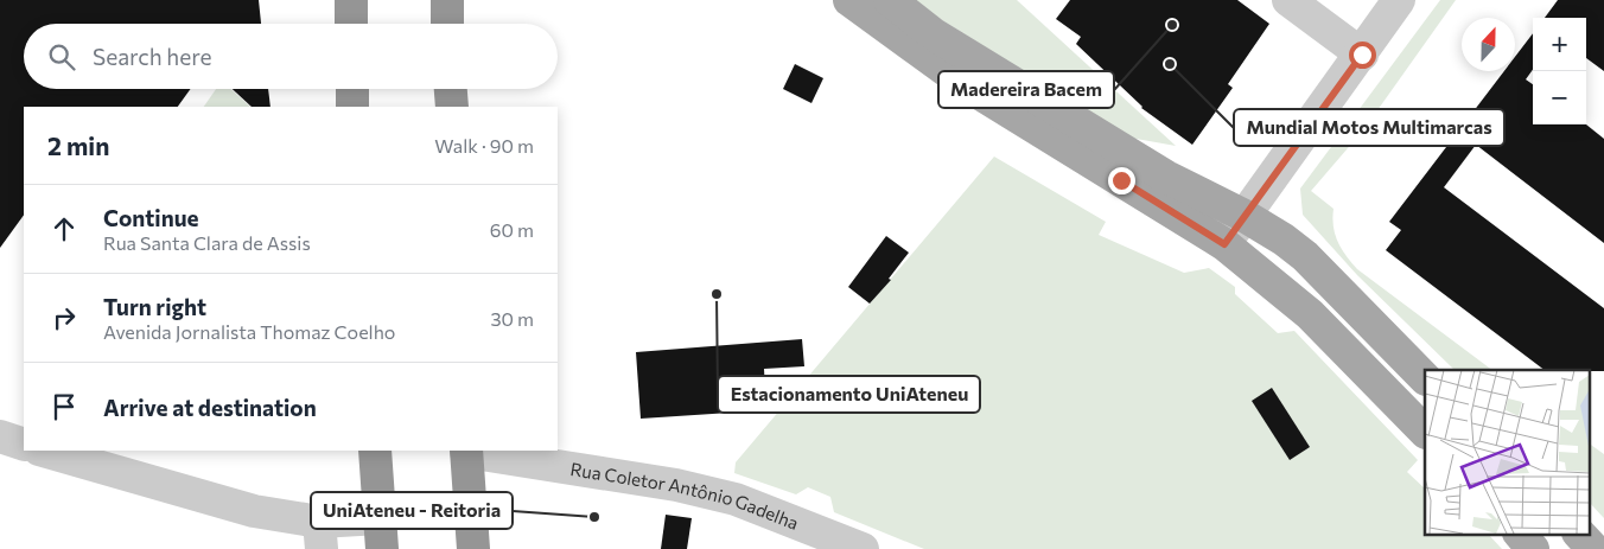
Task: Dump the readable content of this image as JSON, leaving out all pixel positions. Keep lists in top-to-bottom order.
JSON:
{
  "streets": {
    "street": ["Rua Coletor Antônio Gadelha"]
  },
  "places": [
    "Madereira Bacem",
    "Mundial Motos Multimarcas",
    "Estacionamento UniAteneu",
    "UniAteneu - Reitoria"
  ],
  "north": "top",
  "page": {
    "map_buttons": ["+", "−"],
    "search": "Search here",
    "heading": ["2 min", "Walk · 90 m"],
    "list": [
      ["Continue", "Rua Santa Clara de Assis", "60 m"],
      ["Turn right", "Avenida Jornalista Thomaz Coelho", "30 m"],
      "Arrive at destination"
    ]
  }
}
